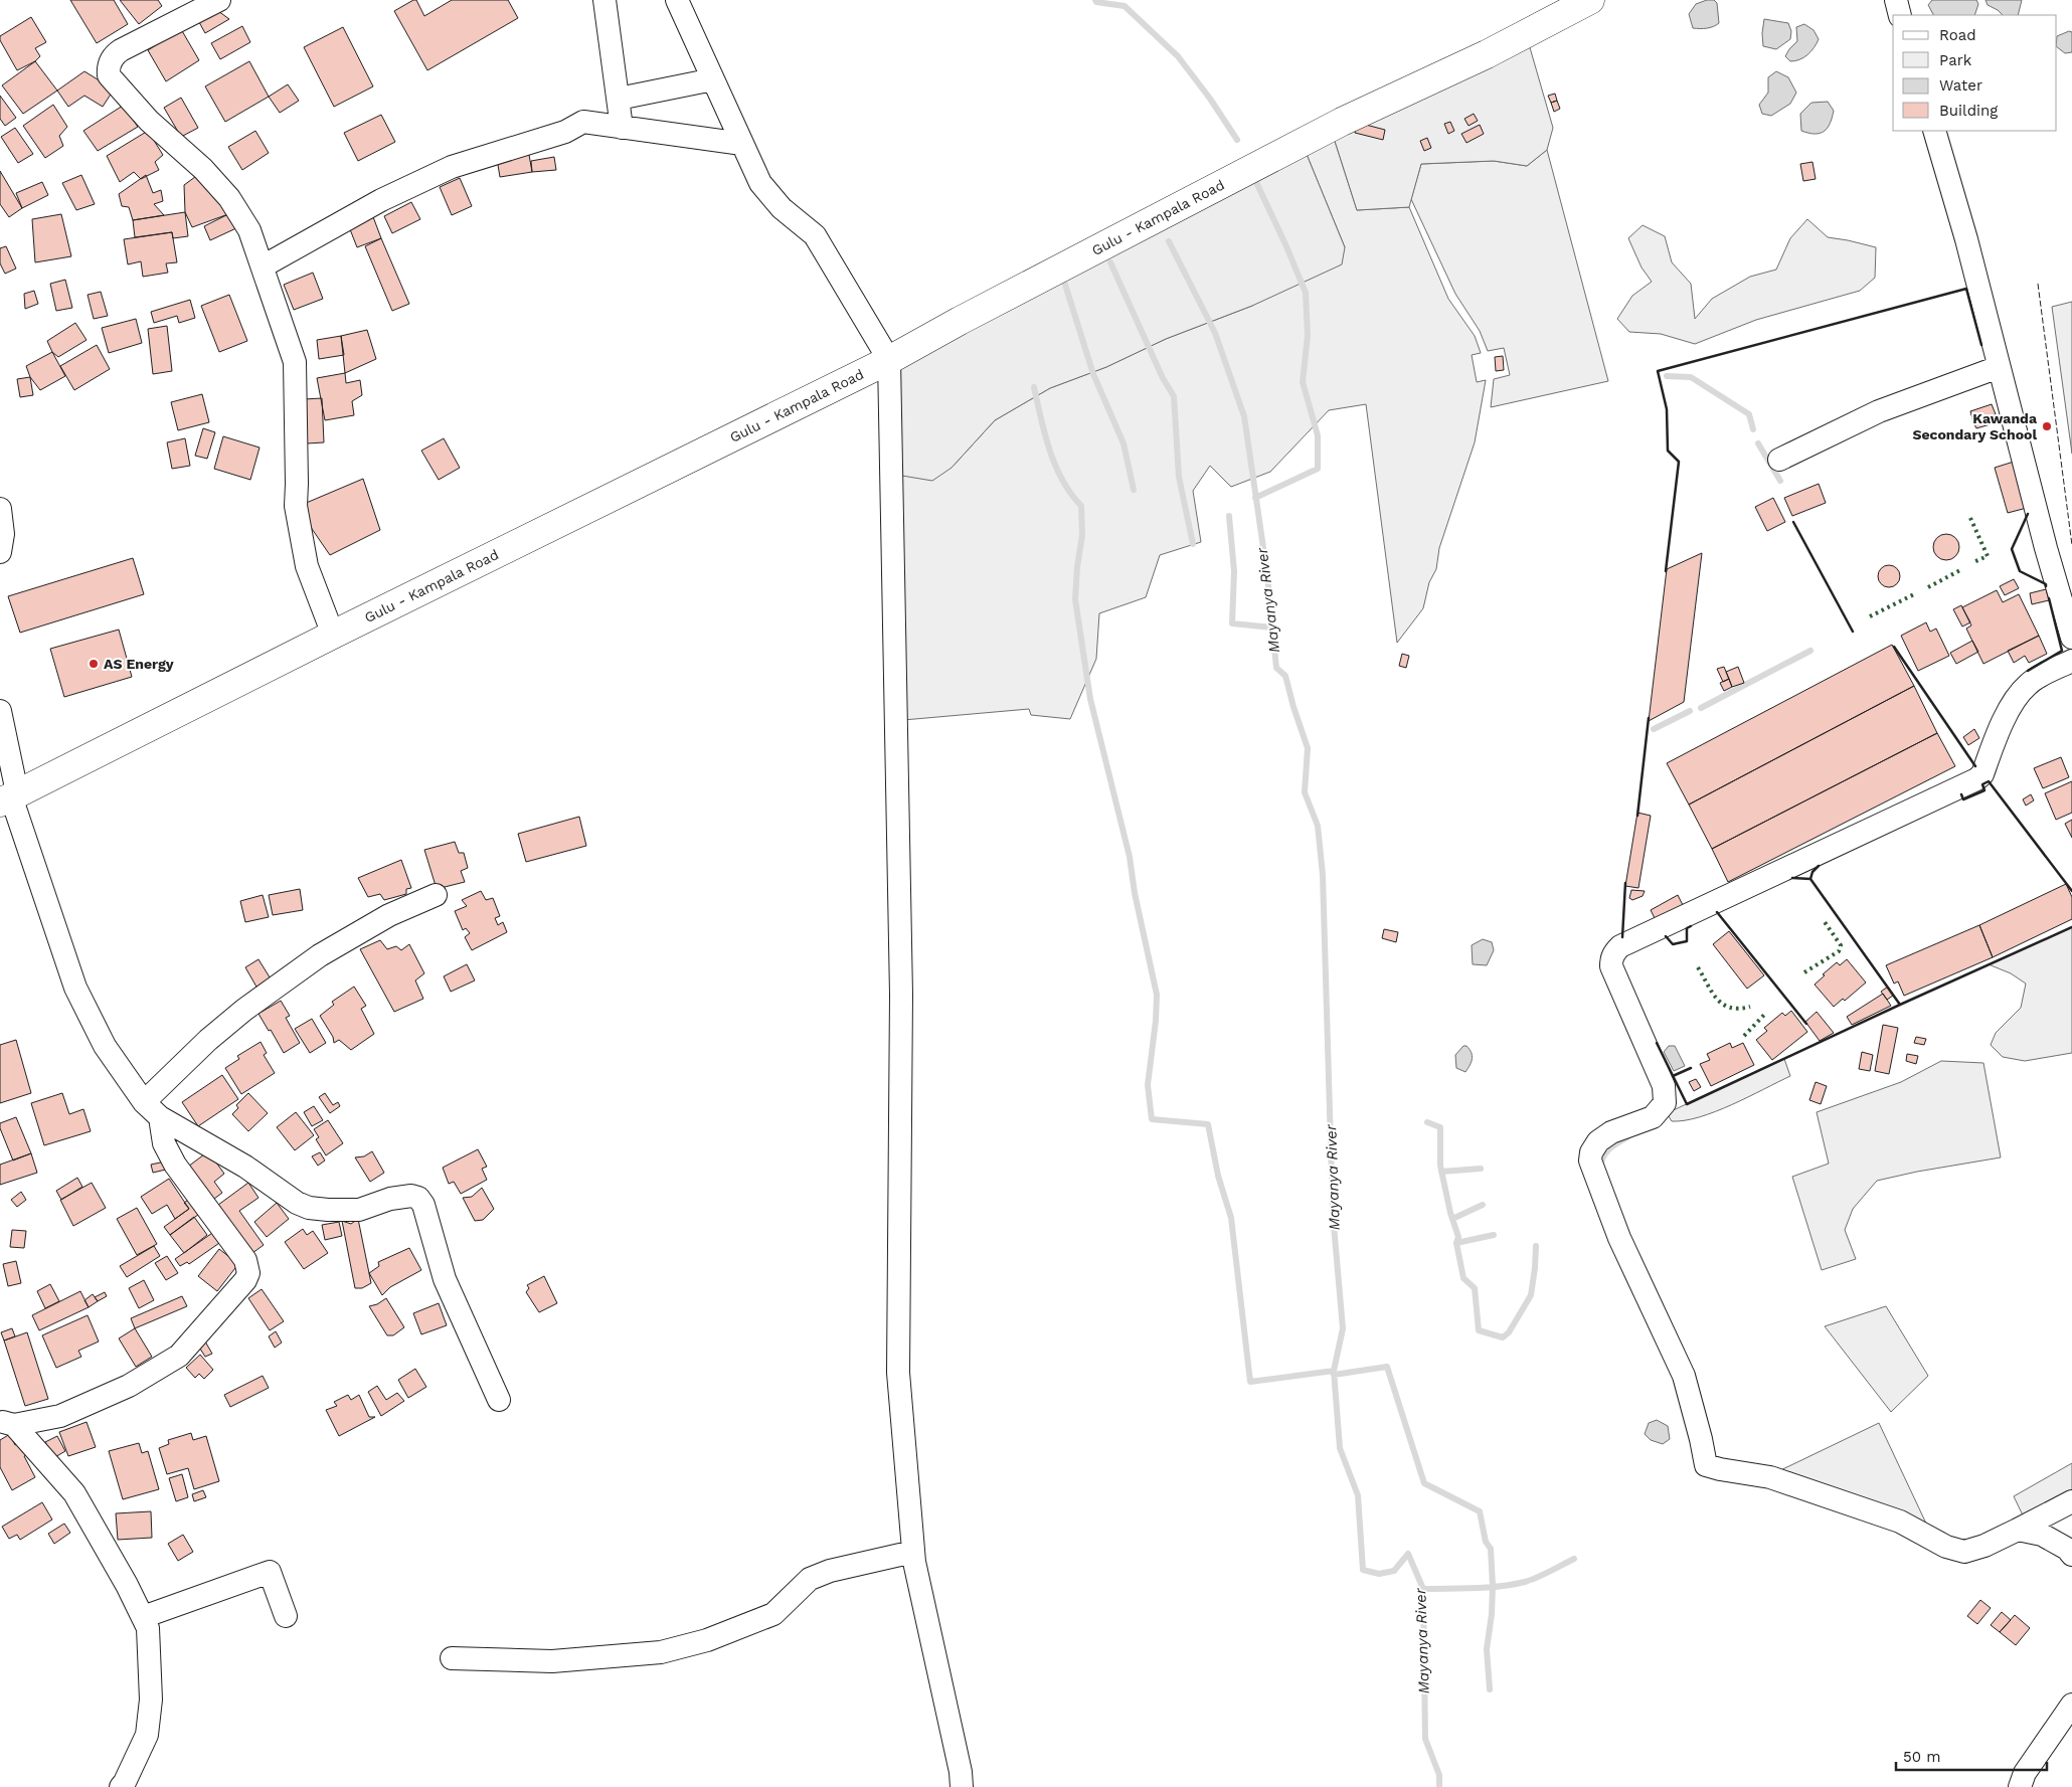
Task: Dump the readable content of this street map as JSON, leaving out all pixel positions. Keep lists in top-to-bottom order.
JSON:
{
  "streets": {
    "main road": ["Gulu - Kampala Road"]
  },
  "water": ["Mayanya River"],
  "places": ["Kawanda Secondary School", "AS Energy"],
  "legend": [
    "Road",
    "Park",
    "Water",
    "Building"
  ],
  "scale_bar": "50 m"
}
